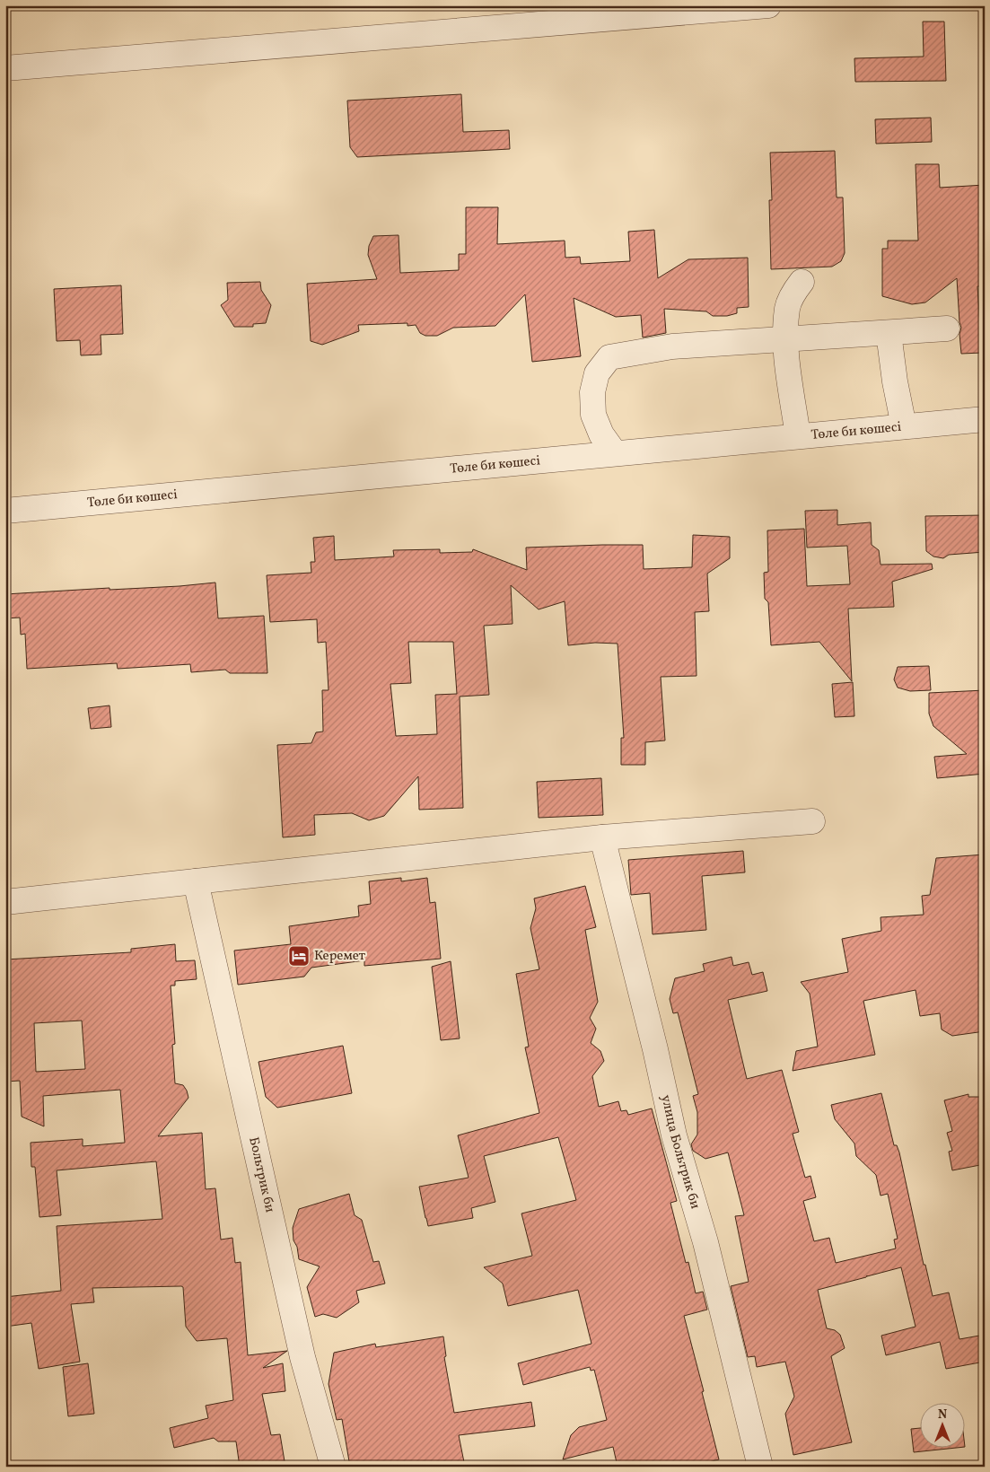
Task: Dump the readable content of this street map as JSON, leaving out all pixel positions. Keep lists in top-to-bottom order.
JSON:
{
  "streets": {
    "street": ["Төле би көшесі", "улица Больтрик би", "Больтрик би"]
  },
  "places": {
    "hotel": ["Керемет"]
  },
  "north": "top"
}
